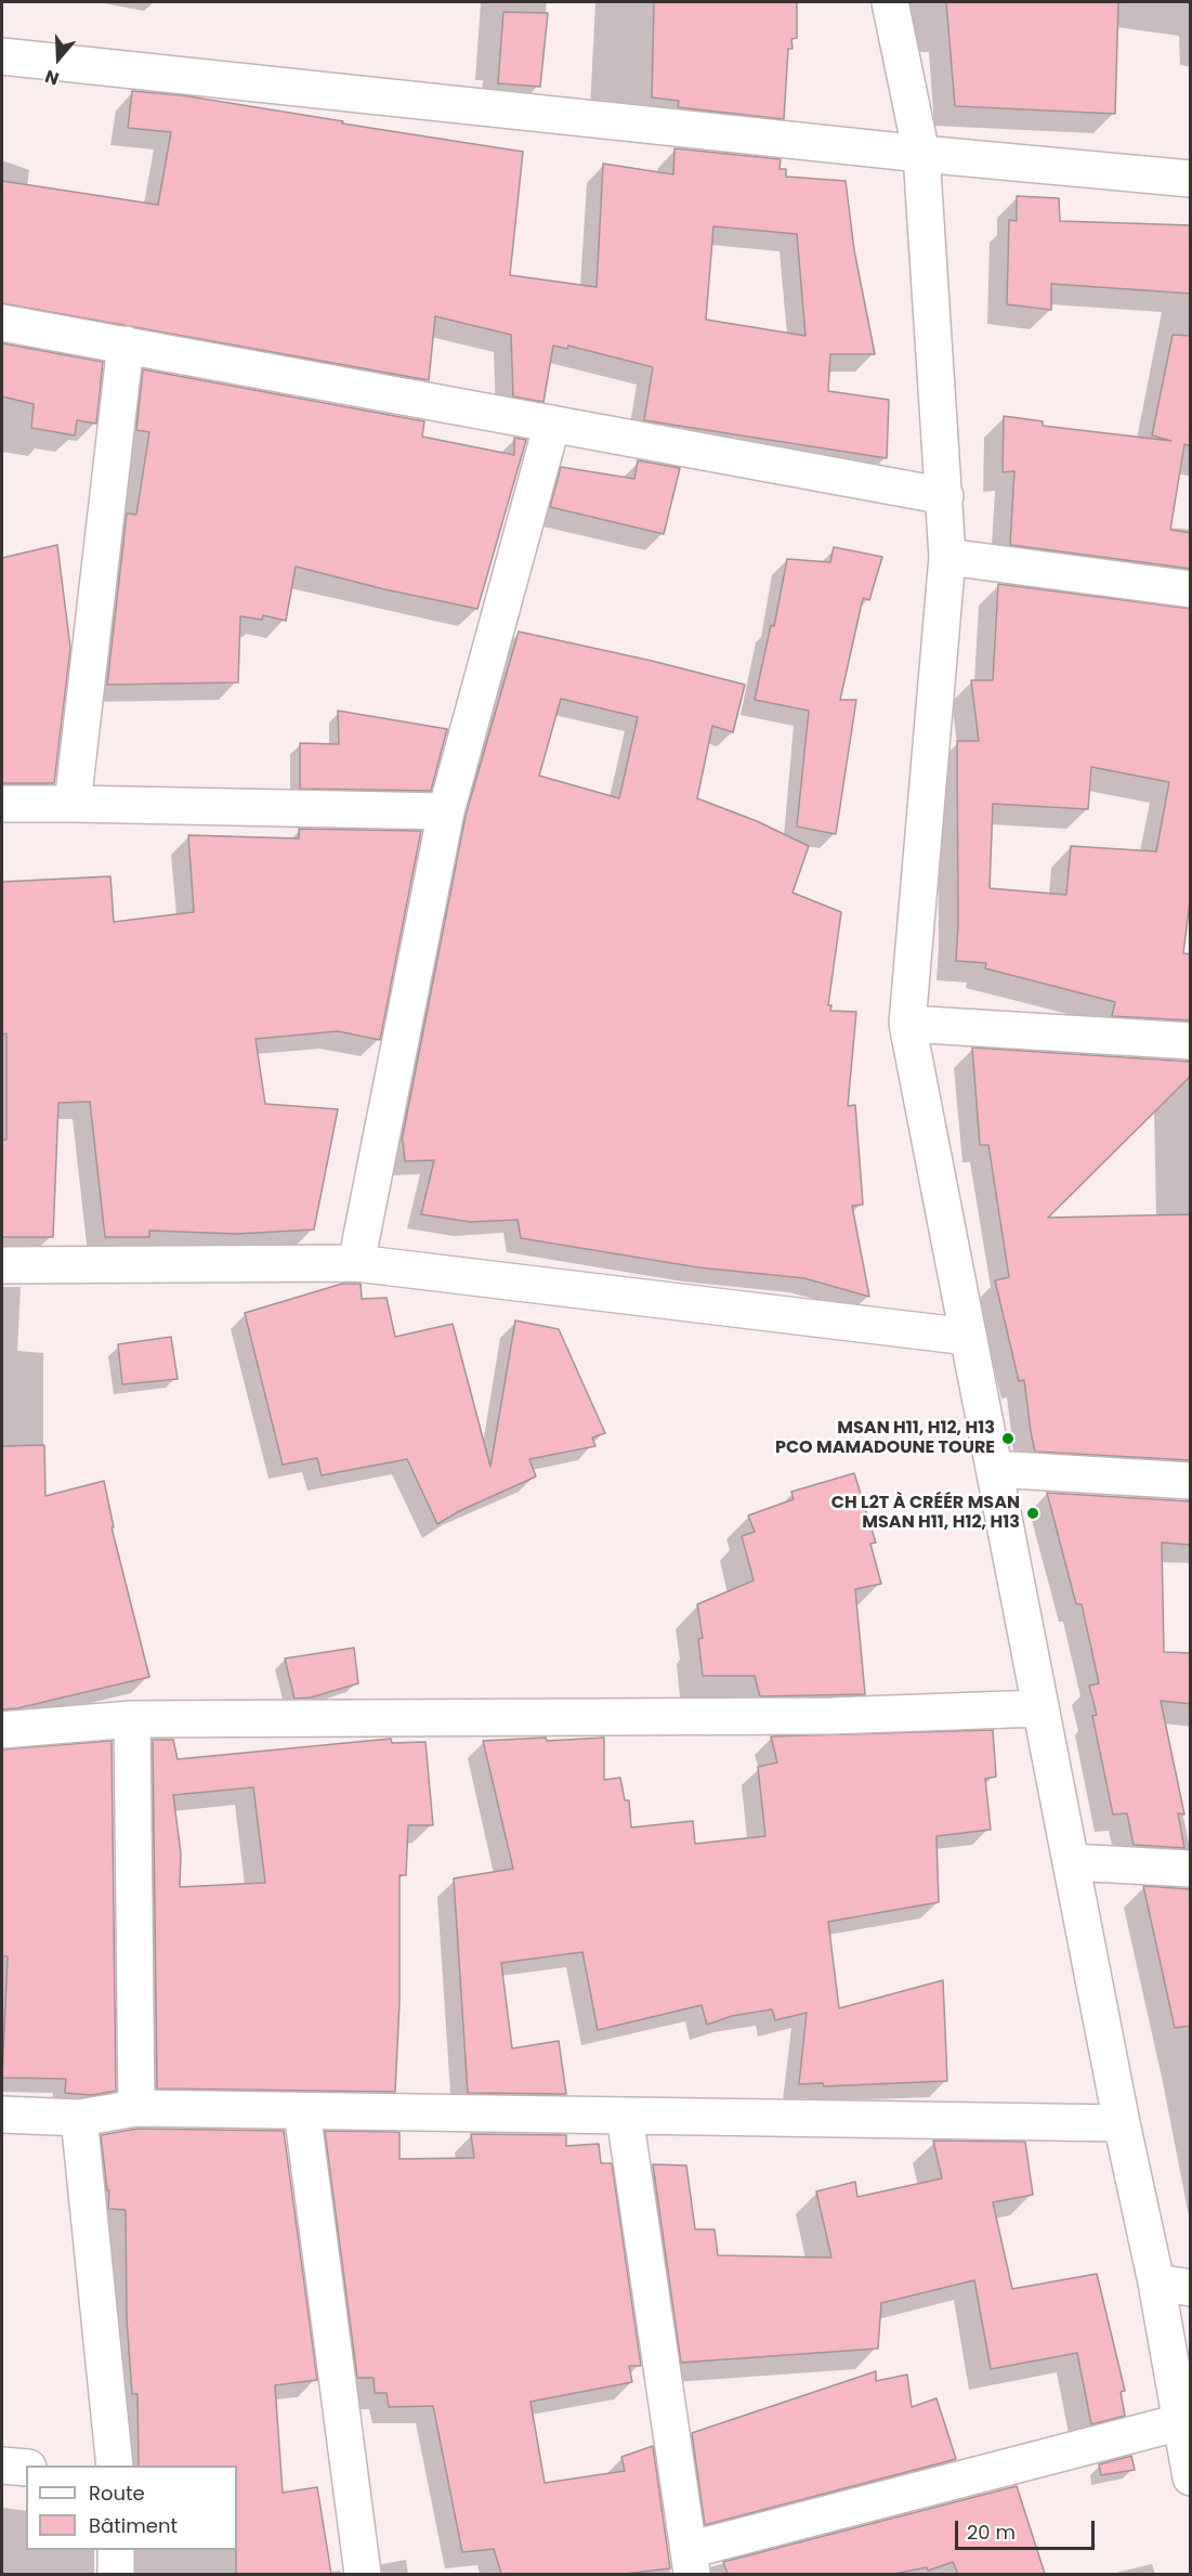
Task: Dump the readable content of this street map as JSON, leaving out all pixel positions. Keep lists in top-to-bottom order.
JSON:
{
  "places": ["MSAN H11, H12, H13 PCO MAMADOUNE TOURE", "CH L2T À CRÉÉR MSAN MSAN H11, H12, H13"],
  "legend": ["Route", "Bâtiment"],
  "scale_bar": "20 m",
  "north": "bottom"
}
